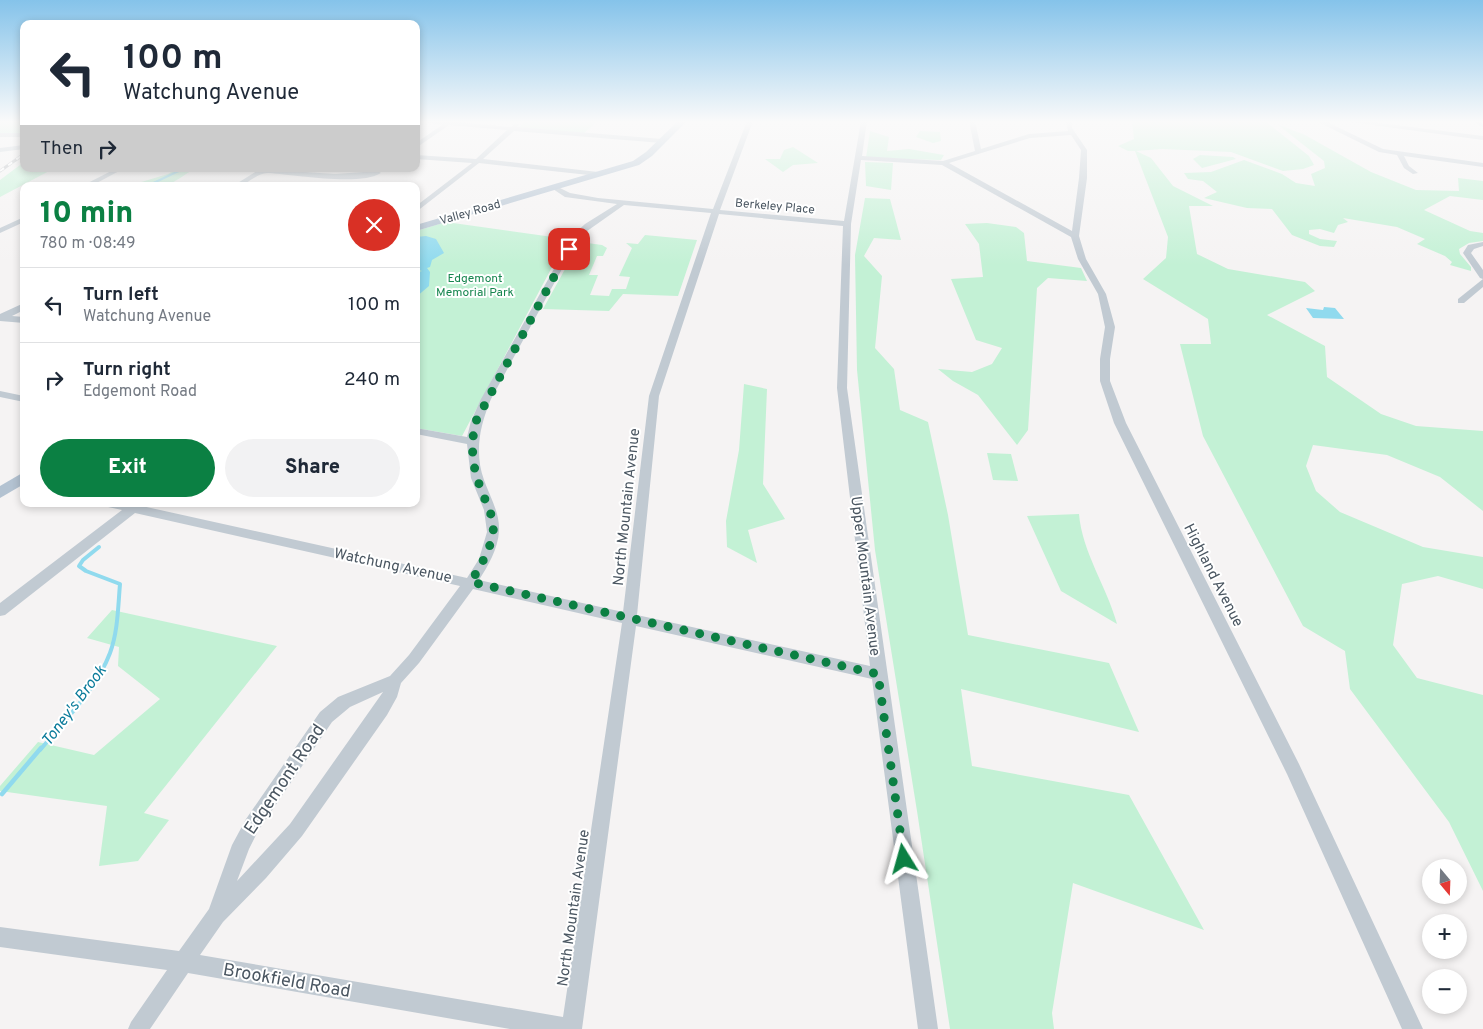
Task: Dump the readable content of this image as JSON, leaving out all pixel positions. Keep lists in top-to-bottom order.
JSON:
{
  "streets": {
    "main road": ["Valley Road"],
    "street": [
      "Berkeley Place",
      "North Mountain Avenue",
      "Watchung Avenue",
      "Highland Avenue",
      "Upper Mountain Avenue",
      "Edgemont Road",
      "Brookfield Road"
    ]
  },
  "crossings": [
    ["Berkeley Place", "Valley Road"],
    ["Berkeley Place", "North Mountain Avenue"],
    ["Berkeley Place", "Upper Mountain Avenue"],
    ["Berkeley Place", "Edgemont Road"],
    ["North Mountain Avenue", "Watchung Avenue"],
    ["North Mountain Avenue", "Brookfield Road"],
    ["Watchung Avenue", "Upper Mountain Avenue"],
    ["Watchung Avenue", "Edgemont Road"],
    ["Edgemont Road", "Brookfield Road"]
  ],
  "water": ["Toney's Brook"],
  "parks": ["Edgemont Memorial Park"],
  "north": "bottom",
  "page": {
    "turn": ["100 m", "Watchung Avenue"],
    "then": "Then",
    "heading": ["10 min", "780 m · 08:49"],
    "list": [
      {
        "name": "Turn left",
        "note": "Watchung Avenue",
        "value": "100 m"
      },
      {
        "name": "Turn right",
        "note": "Edgemont Road",
        "value": "240 m"
      }
    ],
    "buttons": ["Exit", "Share"],
    "map_buttons": ["+", "−"]
  }
}
